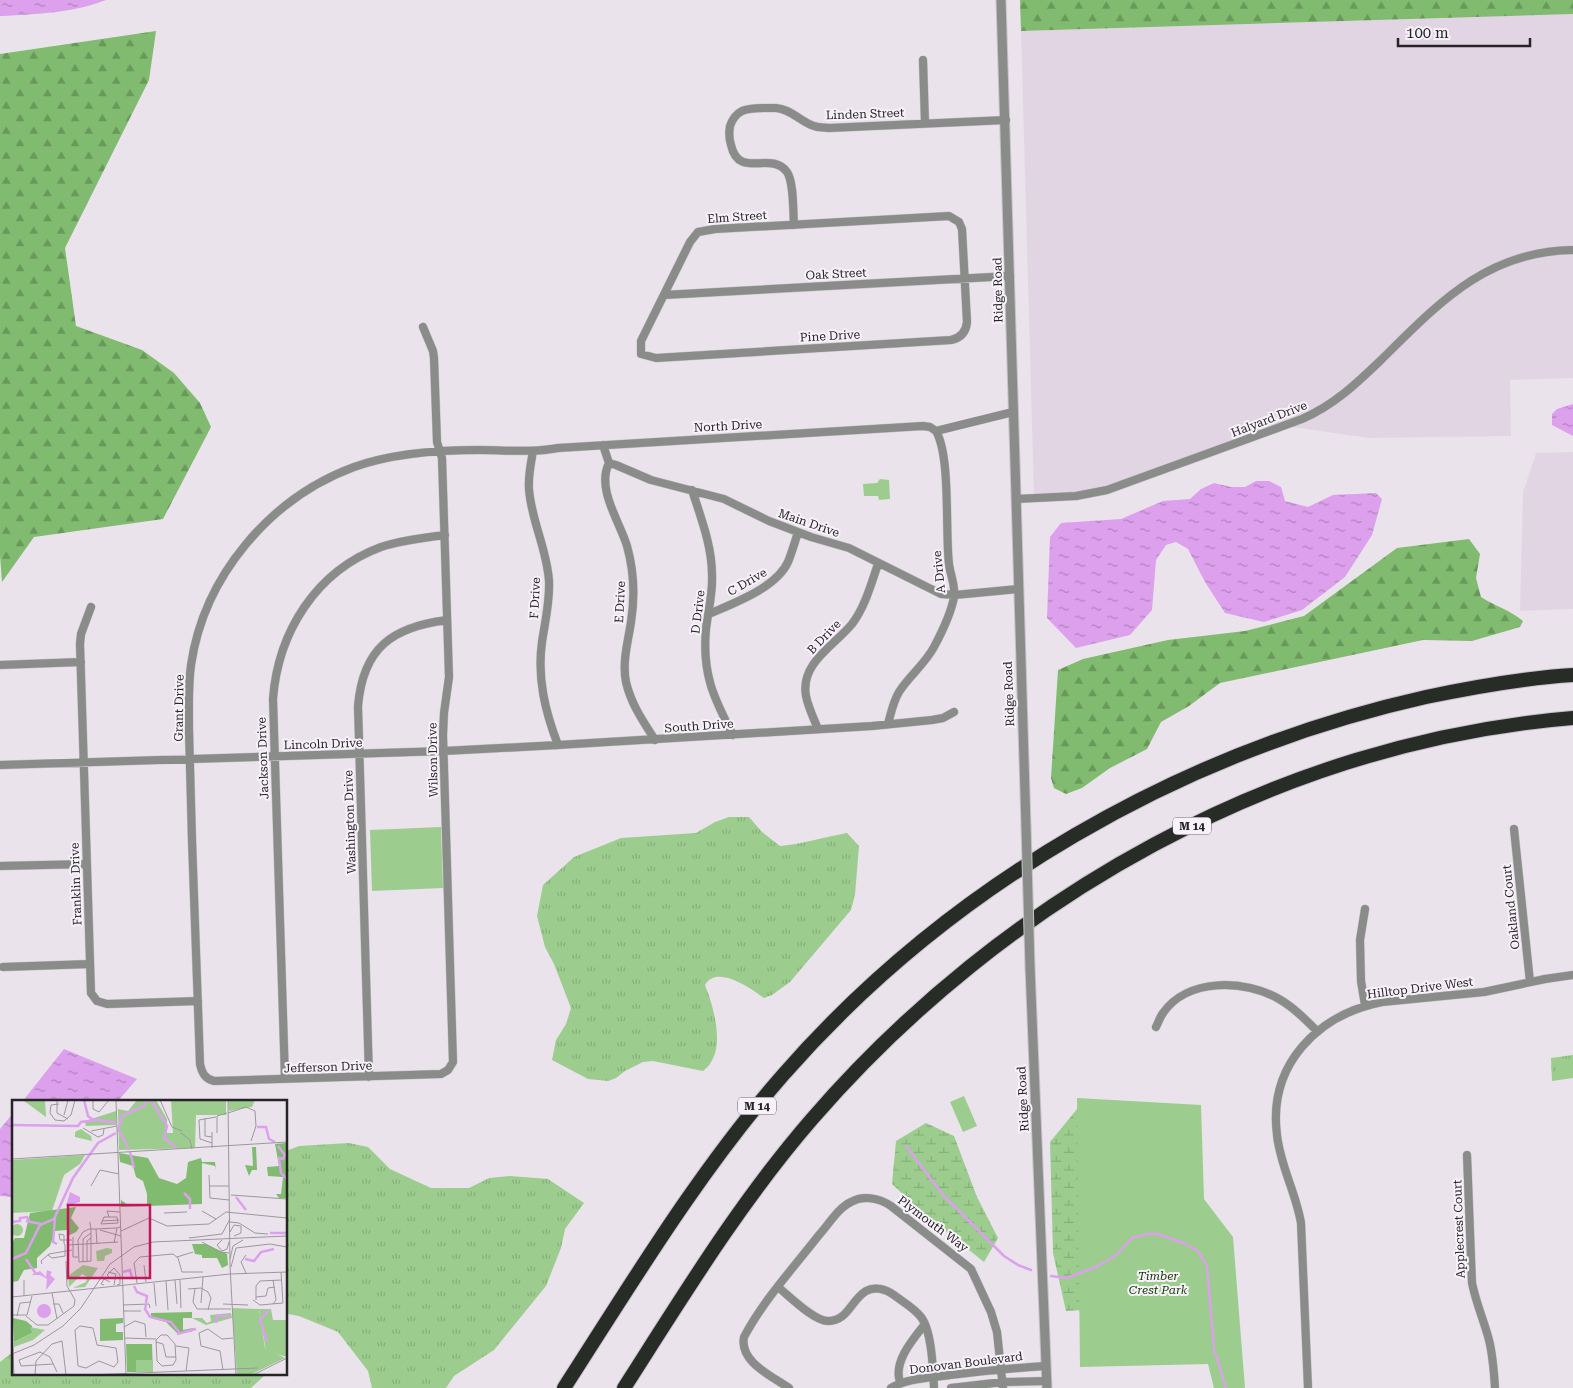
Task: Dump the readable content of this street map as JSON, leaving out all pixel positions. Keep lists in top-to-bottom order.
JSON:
{
  "streets": {
    "highway": ["M 14"],
    "street": [
      "Linden Street",
      "Elm Street",
      "Oak Street",
      "Ridge Road",
      "Pine Drive",
      "Halyard Drive",
      "North Drive",
      "Main Drive",
      "A Drive",
      "C Drive",
      "F Drive",
      "E Drive",
      "D Drive",
      "B Drive",
      "Grant Drive",
      "South Drive",
      "Lincoln Drive",
      "Jackson Drive",
      "Wilson Drive",
      "Washington Drive",
      "Franklin Drive",
      "Oakland Court",
      "Hilltop Drive West",
      "Jefferson Drive",
      "Plymouth Way",
      "Applecrest Court",
      "Donovan Boulevard"
    ]
  },
  "crossings": [
    ["Linden Street", "Elm Street"],
    ["Linden Street", "Ridge Road"],
    ["Elm Street", "Oak Street"],
    ["Elm Street", "Pine Drive"],
    ["Oak Street", "Ridge Road"],
    ["Oak Street", "Pine Drive"],
    ["Ridge Road", "Halyard Drive"],
    ["Ridge Road", "North Drive"],
    ["Ridge Road", "Main Drive"],
    ["Ridge Road", "Donovan Boulevard"],
    ["North Drive", "A Drive"],
    ["North Drive", "F Drive"],
    ["North Drive", "Grant Drive"],
    ["North Drive", "Wilson Drive"],
    ["Main Drive", "A Drive"],
    ["Main Drive", "C Drive"],
    ["Main Drive", "E Drive"],
    ["Main Drive", "D Drive"],
    ["Main Drive", "B Drive"],
    ["A Drive", "South Drive"],
    ["C Drive", "D Drive"],
    ["F Drive", "South Drive"],
    ["E Drive", "South Drive"],
    ["D Drive", "South Drive"],
    ["B Drive", "South Drive"],
    ["Grant Drive", "Lincoln Drive"],
    ["Grant Drive", "Wilson Drive"],
    ["Grant Drive", "Franklin Drive"],
    ["Grant Drive", "Jefferson Drive"],
    ["South Drive", "Lincoln Drive"],
    ["South Drive", "Wilson Drive"],
    ["Lincoln Drive", "Jackson Drive"],
    ["Lincoln Drive", "Wilson Drive"],
    ["Lincoln Drive", "Washington Drive"],
    ["Lincoln Drive", "Franklin Drive"],
    ["Jackson Drive", "Wilson Drive"],
    ["Jackson Drive", "Jefferson Drive"],
    ["Wilson Drive", "Washington Drive"],
    ["Wilson Drive", "Jefferson Drive"],
    ["Washington Drive", "Jefferson Drive"],
    ["Oakland Court", "Hilltop Drive West"],
    ["Plymouth Way", "Donovan Boulevard"]
  ],
  "parks": ["Timber Crest Park"],
  "scale_bar": "100 m"
}
